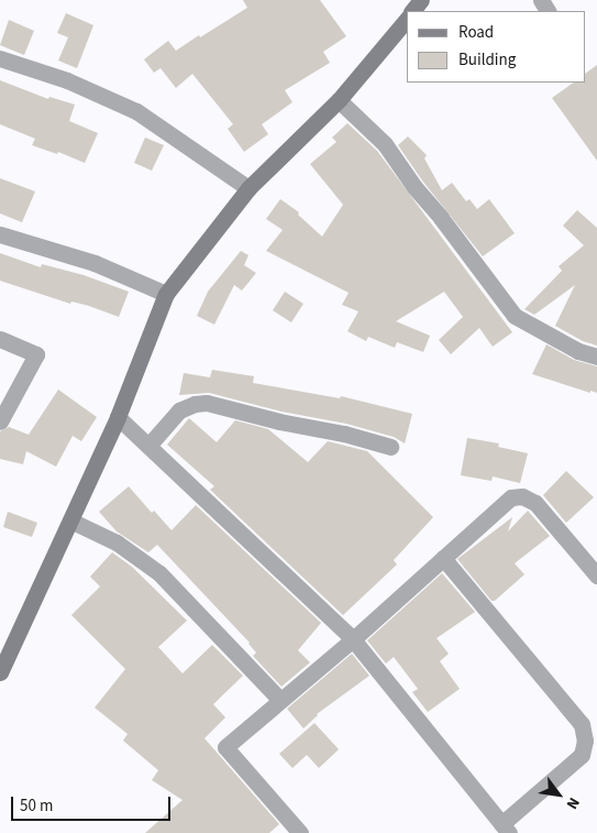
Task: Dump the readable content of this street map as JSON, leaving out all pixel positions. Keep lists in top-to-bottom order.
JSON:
{
  "legend": ["Road", "Building"],
  "scale_bar": "50 m",
  "north": "bottom right"
}
